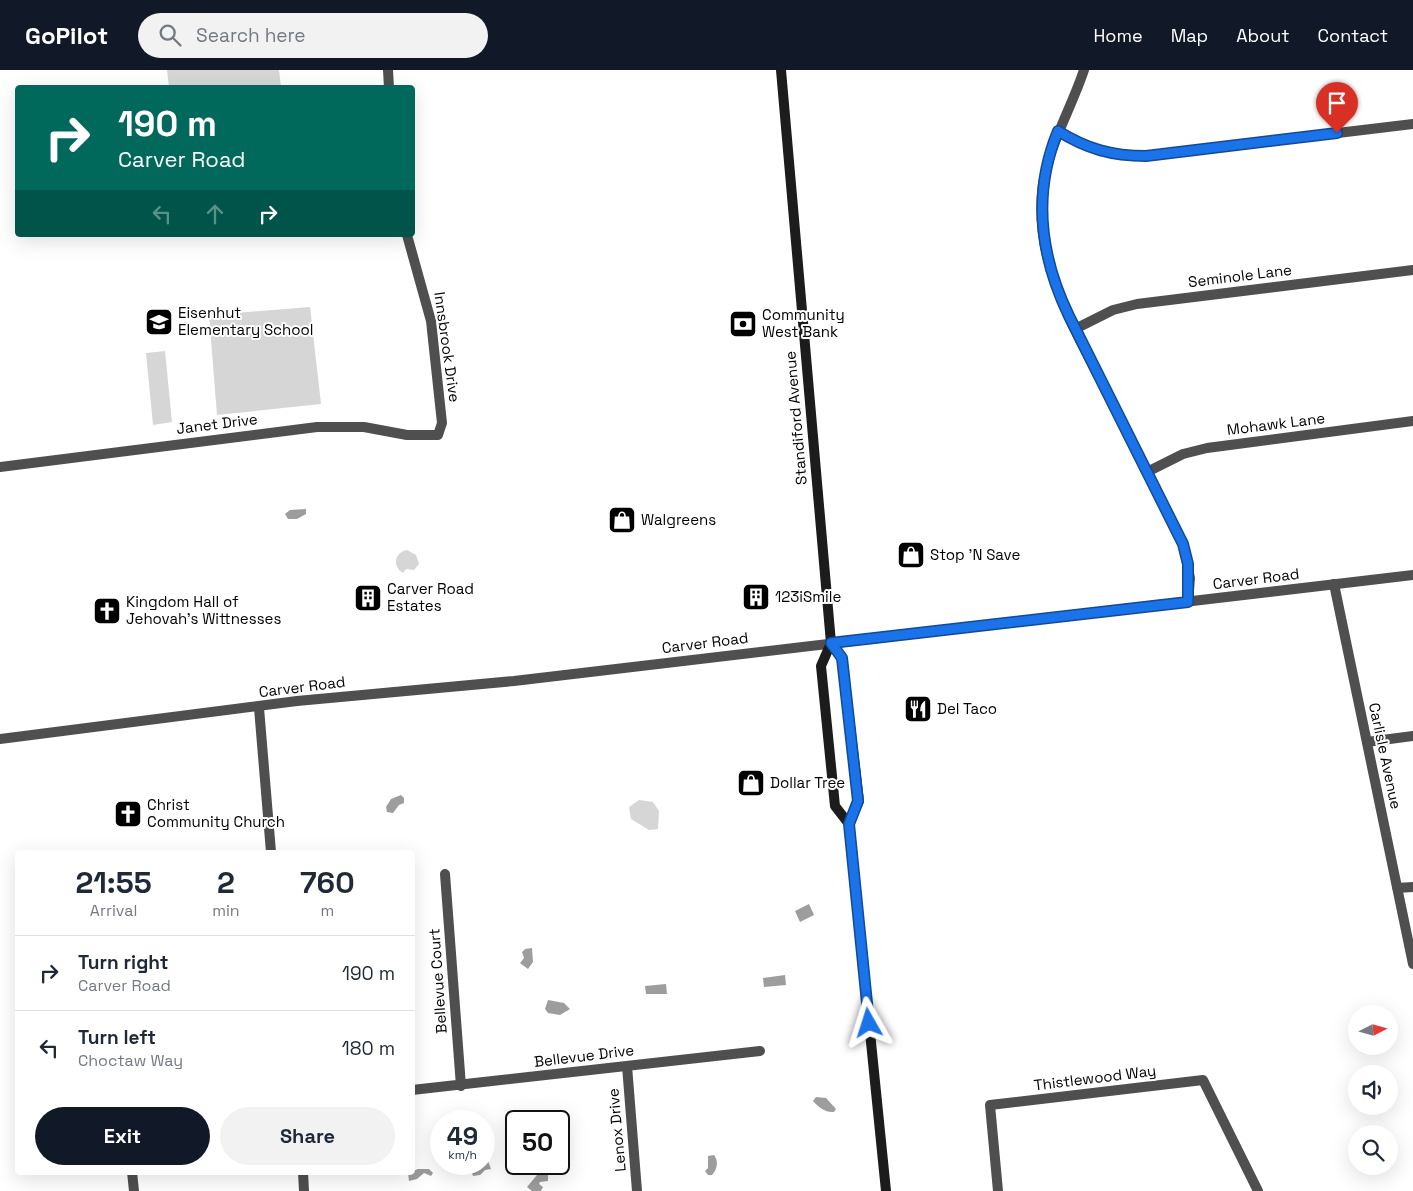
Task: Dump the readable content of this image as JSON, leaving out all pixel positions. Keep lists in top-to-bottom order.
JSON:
{
  "streets": {
    "main road": ["Standiford Avenue"],
    "street": [
      "Seminole Lane",
      "Innsbrook Drive",
      "Janet Drive",
      "Mohawk Lane",
      "Carver Road",
      "Carlisle Avenue",
      "Bellevue Court",
      "Bellevue Drive",
      "Thistlewood Way",
      "Lenox Drive"
    ]
  },
  "crossings": [
    ["Innsbrook Drive", "Janet Drive"],
    ["Standiford Avenue", "Carver Road"],
    ["Carver Road", "Carlisle Avenue"],
    ["Bellevue Court", "Bellevue Drive"],
    ["Bellevue Drive", "Lenox Drive"]
  ],
  "places": {
    "school or university": ["Eisenhut Elementary School"],
    "bank": ["Community West Bank"],
    "shop": ["Walgreens", "Stop 'N Save", "Dollar Tree"],
    "building": ["123iSmile", "Carver Road Estates"],
    "church": ["Kingdom Hall of Jehovah's Wittnesses", "Christ Community Church"],
    "restaurant": ["Del Taco"]
  },
  "north": "right",
  "page": {
    "header": "GoPilot",
    "search": "Search here",
    "nav": [
      "Home",
      "Map",
      "About",
      "Contact"
    ],
    "turn": ["190 m", "Carver Road"],
    "eta": [
      "21:55",
      "Arrival",
      "2",
      "min",
      "760",
      "m"
    ],
    "list": [
      {
        "name": "Turn right",
        "note": "Carver Road",
        "value": "190 m"
      },
      {
        "name": "Turn left",
        "note": "Choctaw Way",
        "value": "180 m"
      }
    ],
    "buttons": ["Exit", "Share"],
    "speed": "49 km/h",
    "limit": "50"
  }
}
